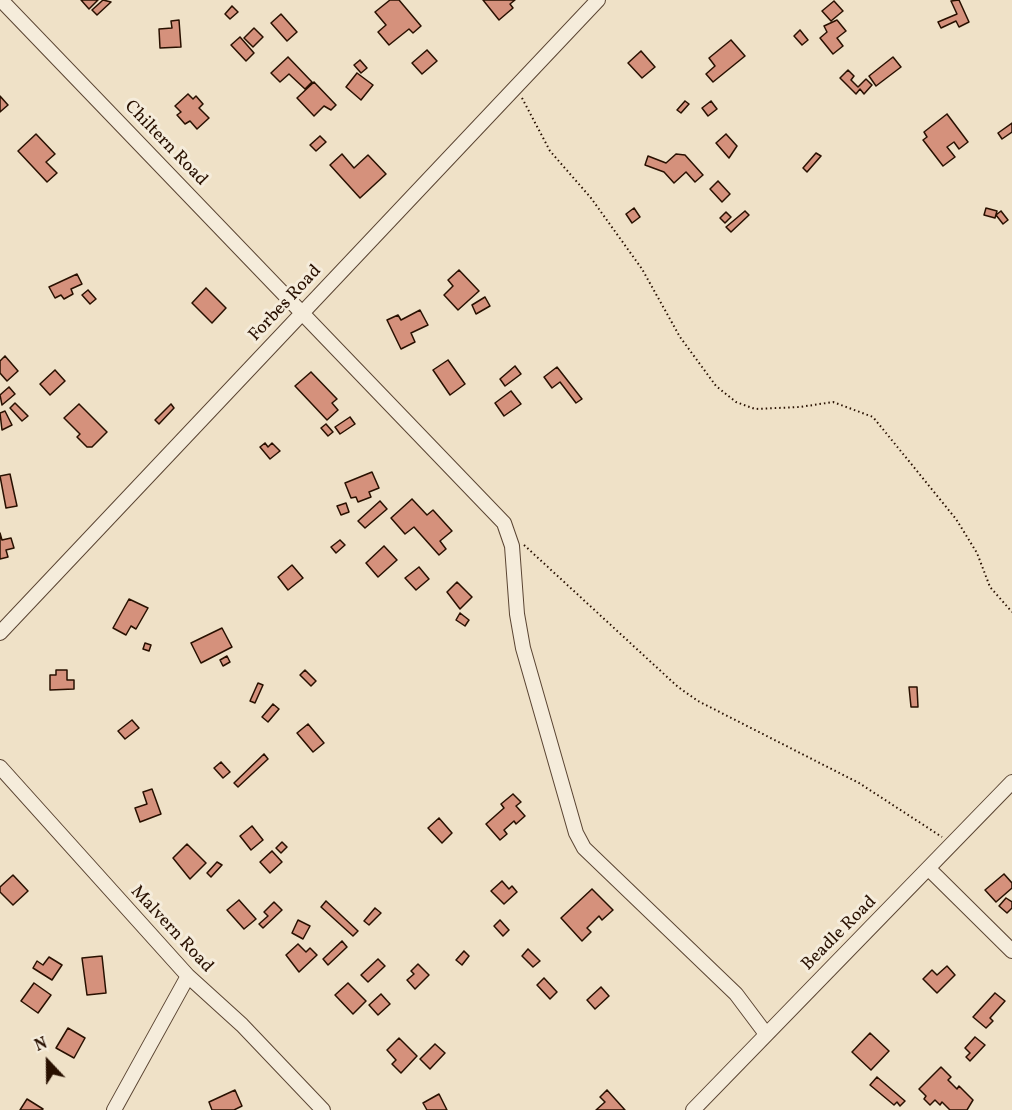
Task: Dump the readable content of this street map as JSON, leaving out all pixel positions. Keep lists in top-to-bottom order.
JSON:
{
  "streets": {
    "street": [
      "Chiltern Road",
      "Forbes Road",
      "Malvern Road",
      "Beadle Road"
    ]
  },
  "crossings": [
    ["Chiltern Road", "Forbes Road"],
    ["Chiltern Road", "Beadle Road"]
  ],
  "north": "top"
}
